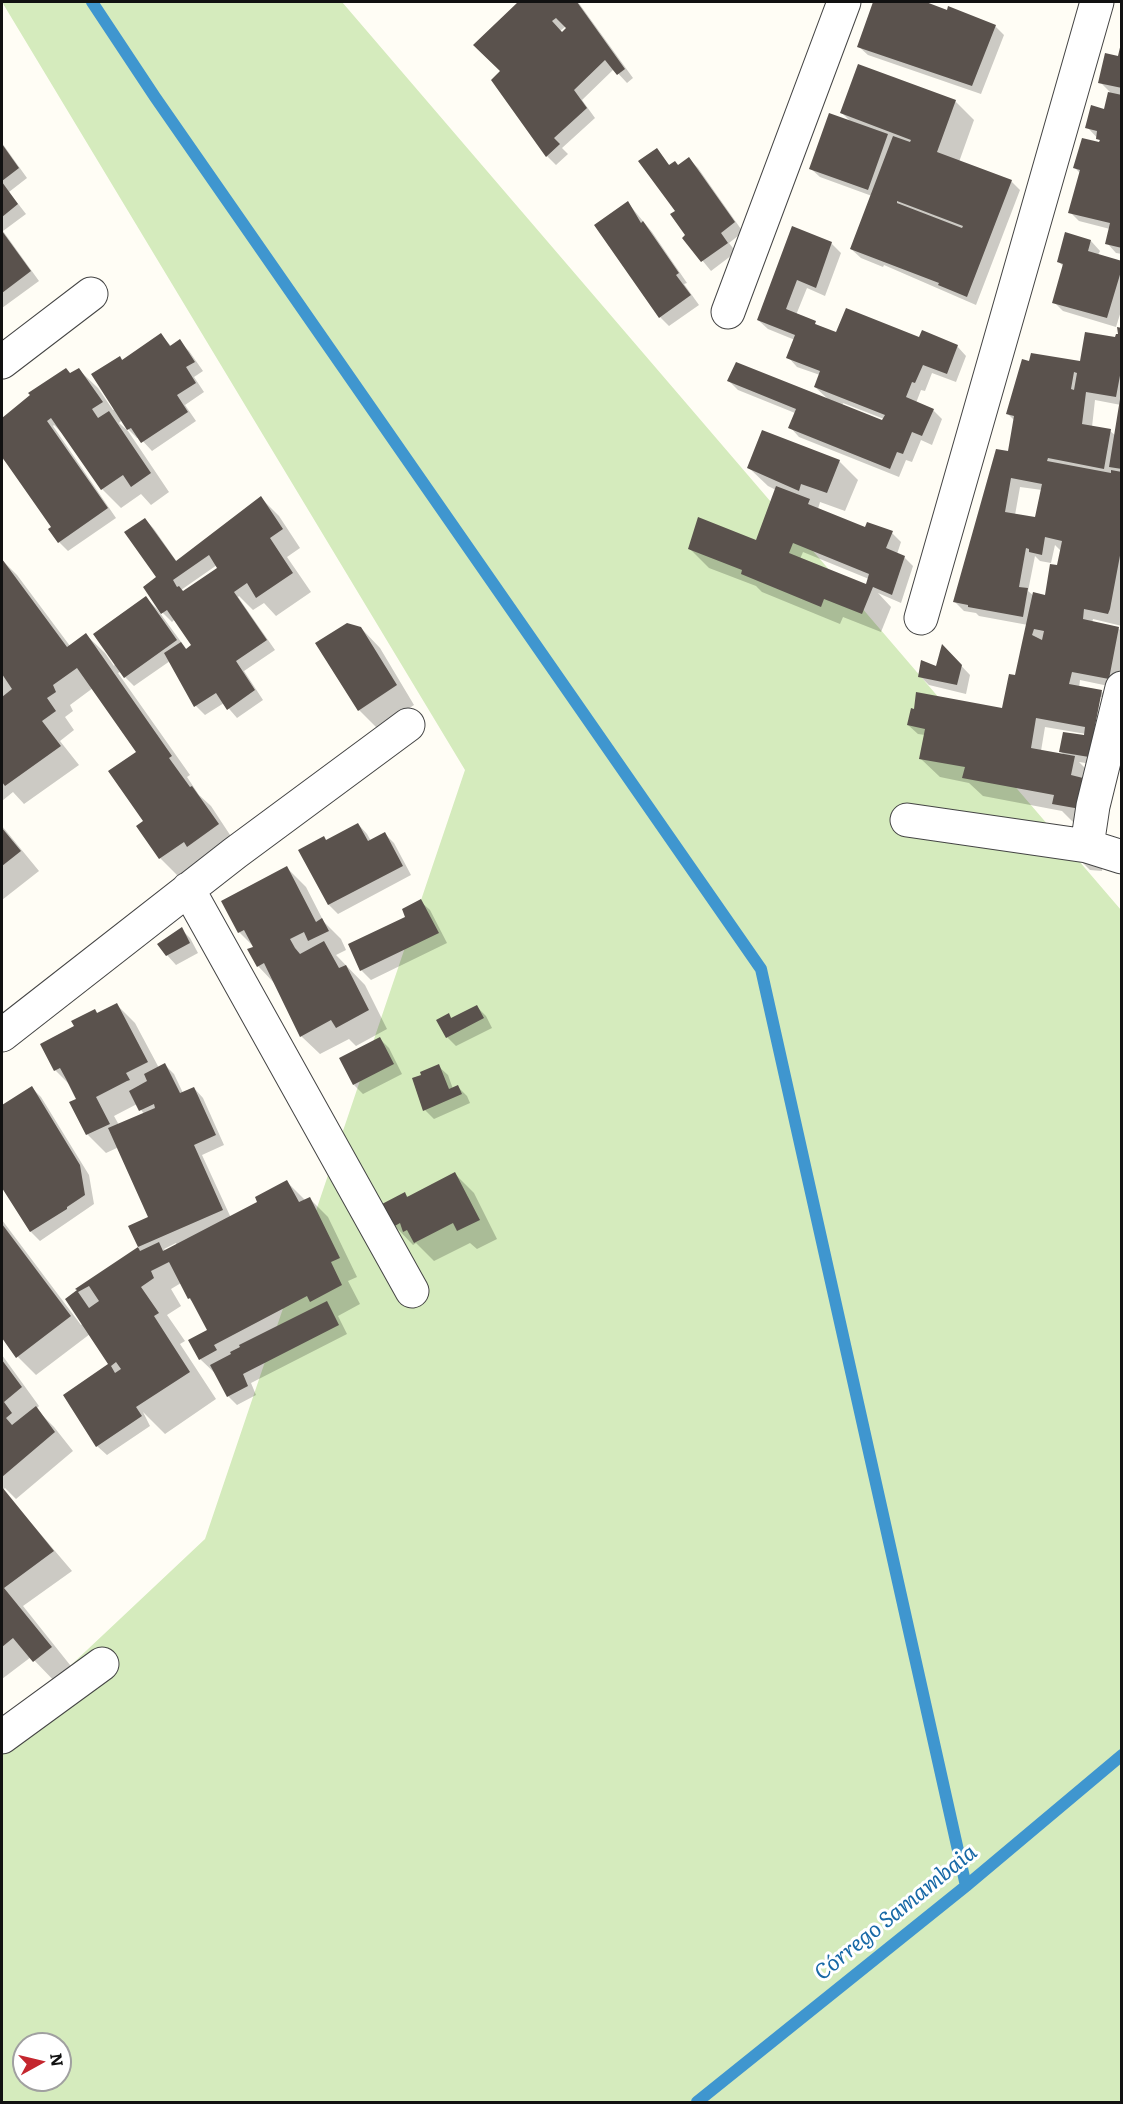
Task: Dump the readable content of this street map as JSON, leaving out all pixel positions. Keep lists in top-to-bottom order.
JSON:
{
  "water": ["Córrego Samambaia"],
  "north": "right"
}
